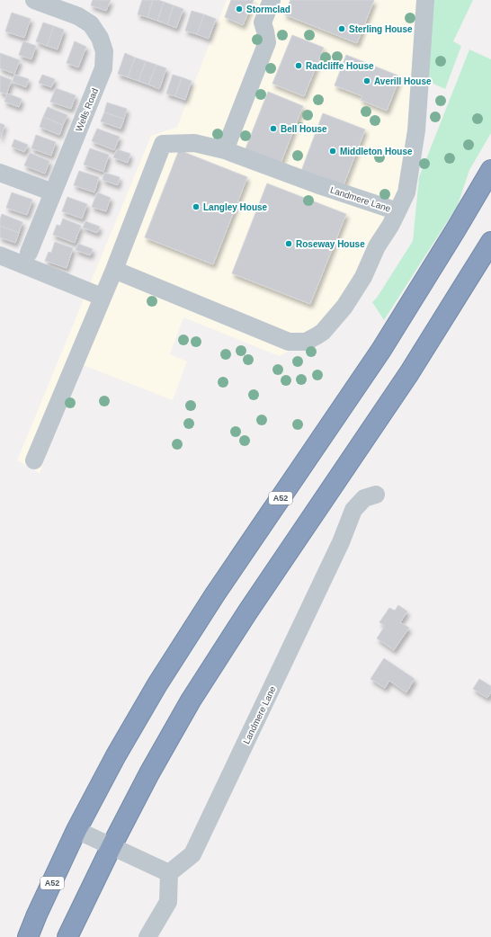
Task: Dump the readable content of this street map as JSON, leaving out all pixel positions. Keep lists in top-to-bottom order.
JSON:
{
  "streets": {
    "highway": ["A52"],
    "street": ["Wells Road", "Landmere Lane"]
  },
  "places": [
    "Stormclad",
    "Sterling House",
    "Radcliffe House",
    "Averill House",
    "Bell House",
    "Middleton House",
    "Langley House",
    "Roseway House"
  ]
}
